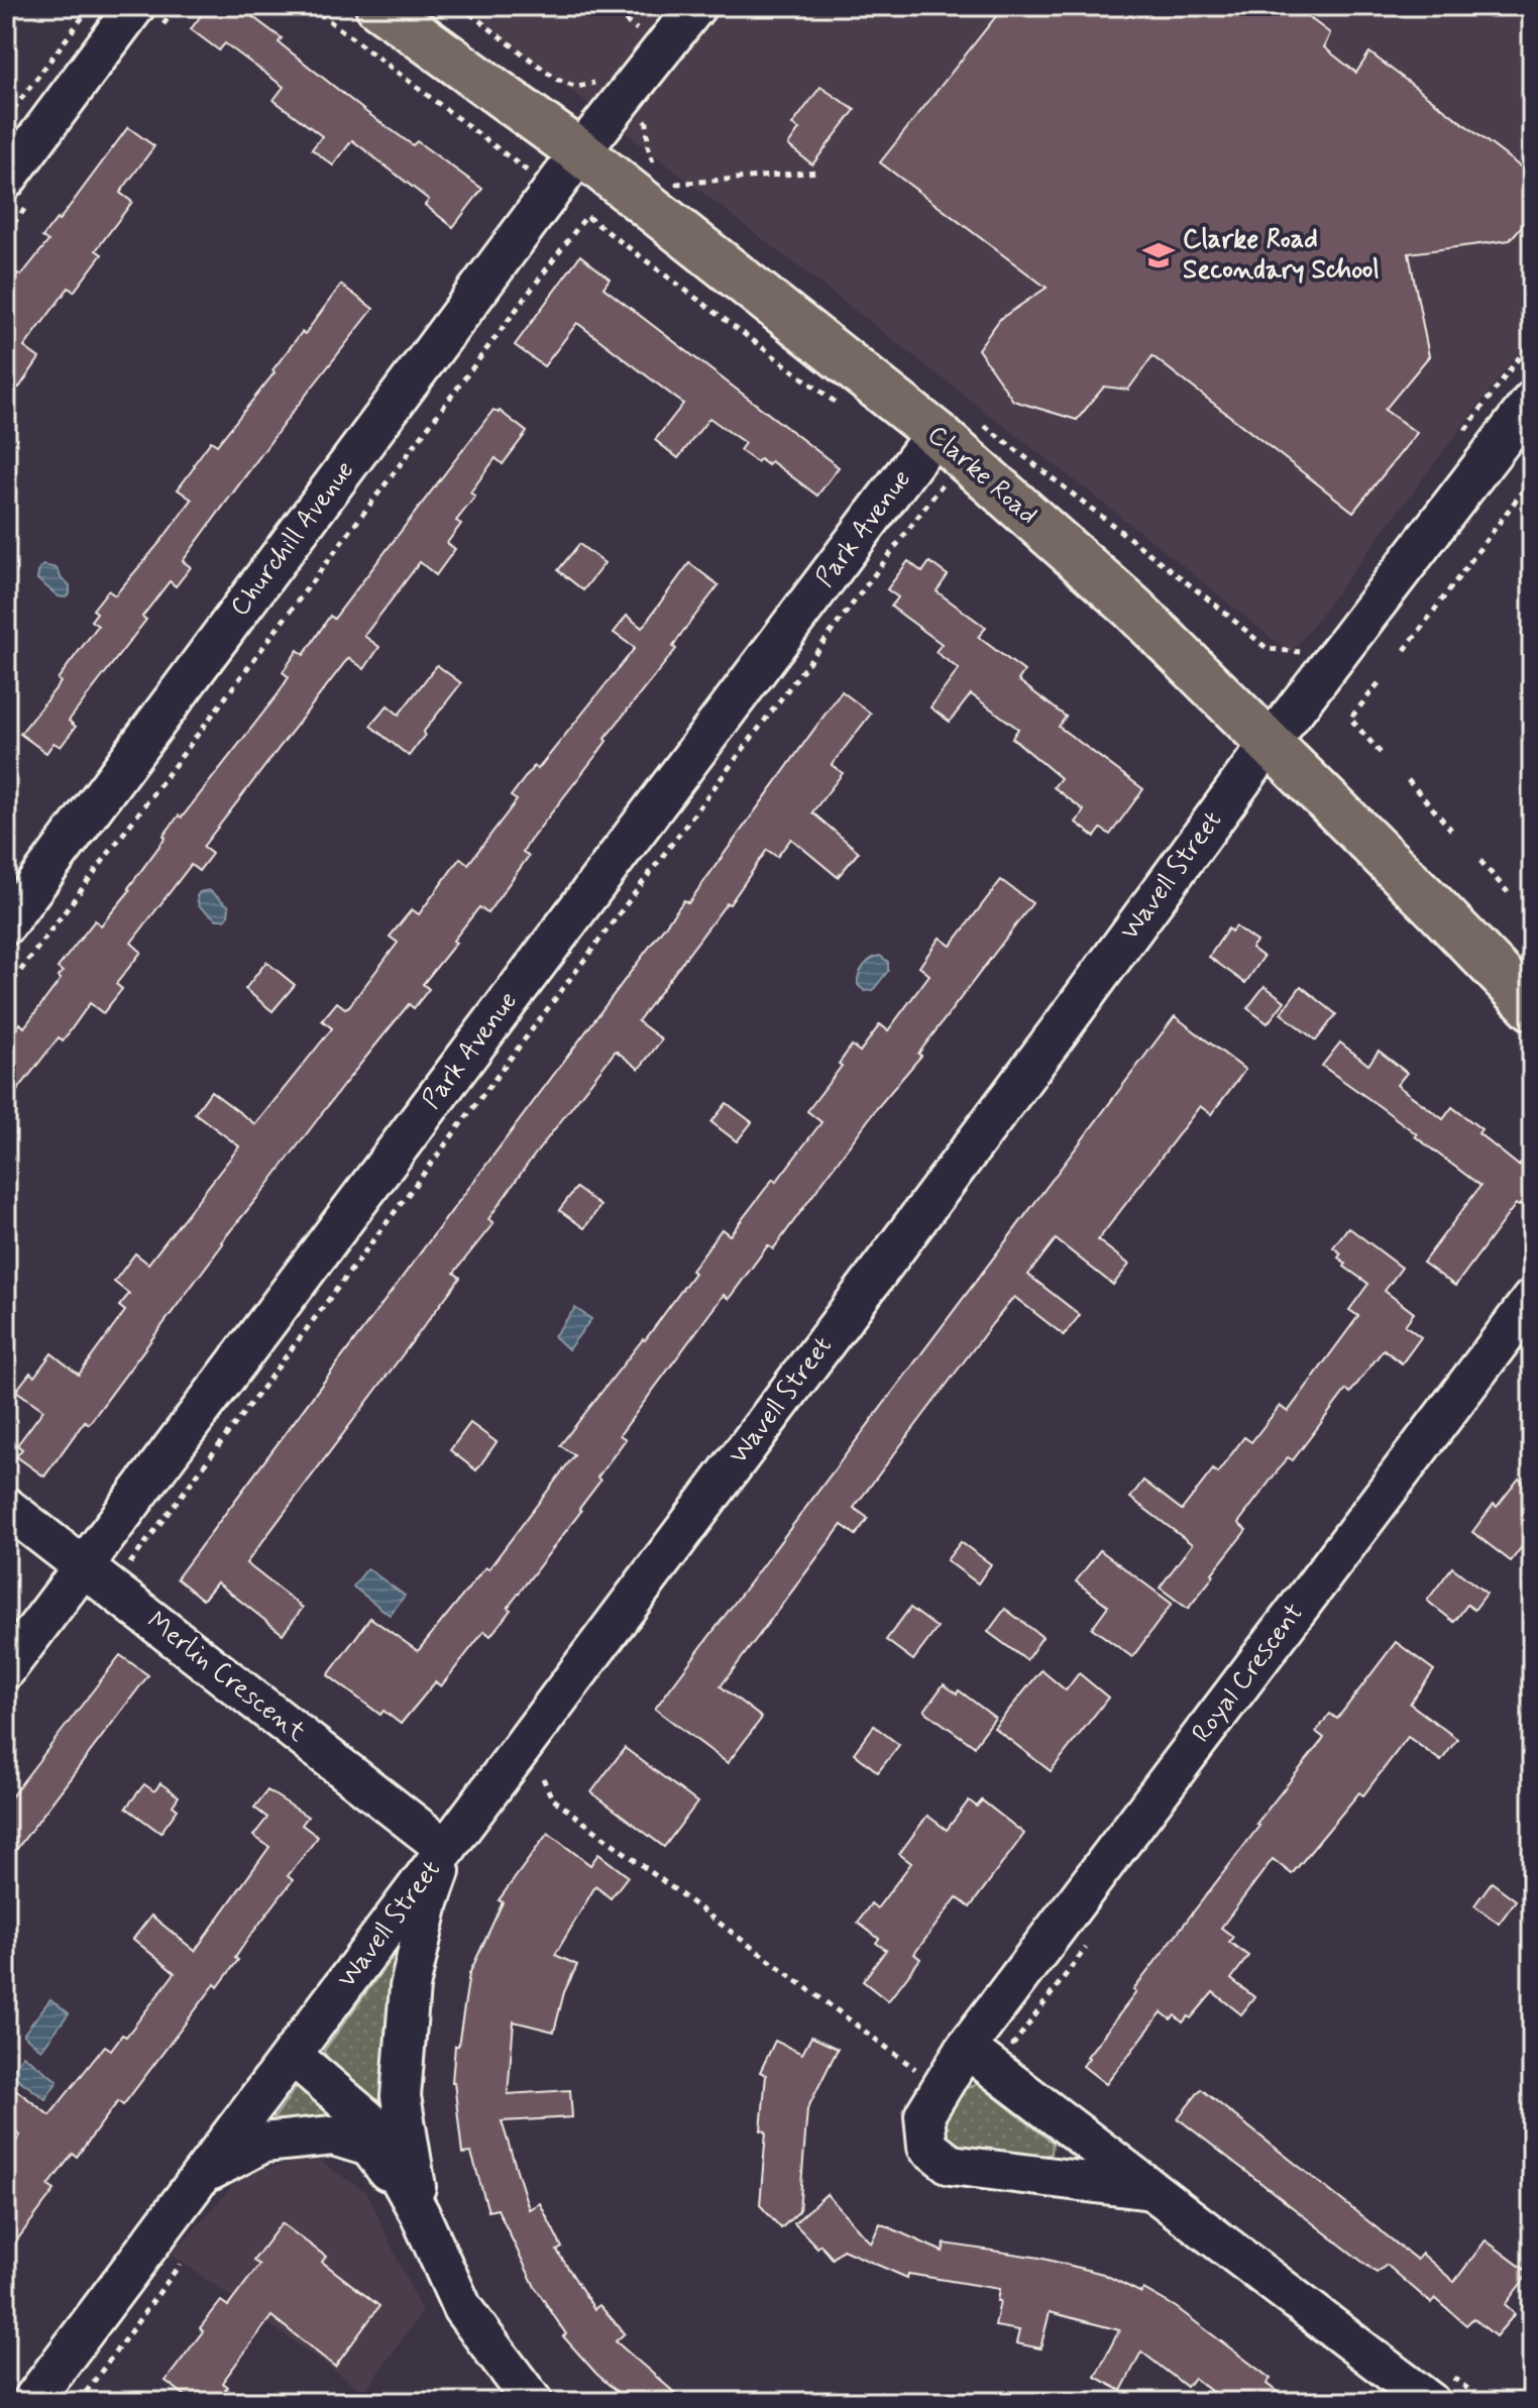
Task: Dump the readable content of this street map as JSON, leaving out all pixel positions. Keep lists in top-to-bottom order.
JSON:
{
  "streets": {
    "main road": ["Clarke Road"],
    "street": [
      "Park Avenue",
      "Churchill Avenue",
      "Wavell Street",
      "Royal Crescent",
      "Merlin Crescent"
    ]
  },
  "crossings": [
    ["Clarke Road", "Park Avenue"],
    ["Clarke Road", "Churchill Avenue"],
    ["Clarke Road", "Wavell Street"],
    ["Park Avenue", "Merlin Crescent"],
    ["Wavell Street", "Merlin Crescent"]
  ],
  "places": {
    "school or university": ["Clarke Road Secondary School"]
  }
}
